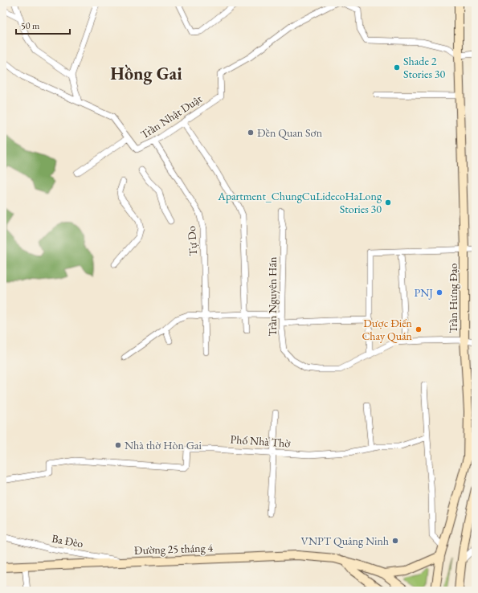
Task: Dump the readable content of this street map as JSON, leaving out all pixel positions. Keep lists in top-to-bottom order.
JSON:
{
  "streets": {
    "main road": ["Trần Hưng Đạo", "Đường 25 tháng 4"],
    "street": [
      "Trần Nhật Duật",
      "Tự Do",
      "Trần Nguyên Hãn",
      "Phố Nhà Thờ",
      "Ba Đèo"
    ]
  },
  "crossings": [
    ["Trần Nhật Duật", "Tự Do"],
    ["Trần Nguyên Hãn", "Trần Hưng Đạo"],
    ["Ba Đèo", "Đường 25 tháng 4"]
  ],
  "districts": ["Hồng Gai"],
  "places": [
    "Shade 2 Stories 30",
    "Đền Quan Sơn",
    "Apartment_ChungCuLidecoHaLong Stories 30",
    "PNJ",
    "Dược Điến Chay Quán",
    "Nhà thờ Hòn Gai",
    "VNPT Quảng Ninh"
  ],
  "scale_bar": "50 m"
}
